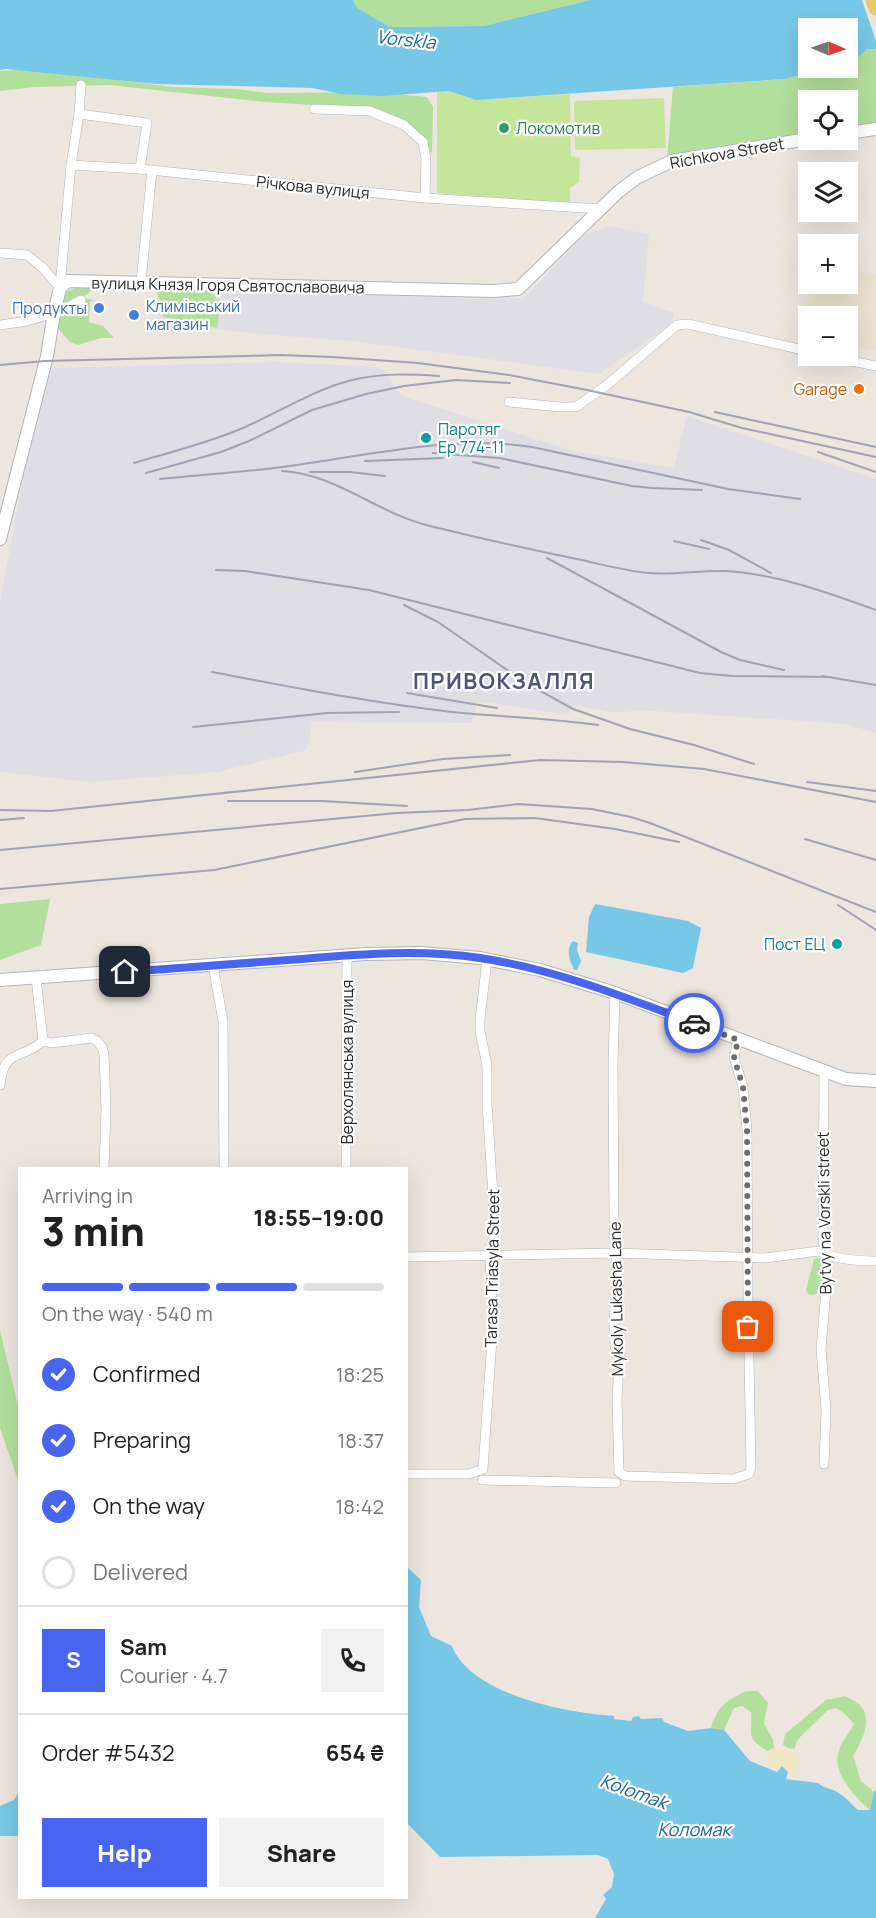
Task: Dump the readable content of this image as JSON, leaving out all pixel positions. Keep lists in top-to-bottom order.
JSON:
{
  "streets": {
    "street": [
      "Richkova Street",
      "Річкова вулиця",
      "вулиця Князя Ігоря Святославовича",
      "Верхолянська вулиця",
      "Bytvy na Vorskli street",
      "Tarasa Triasyla Street",
      "Mykoly Lukasha Lane"
    ]
  },
  "crossings": [
    ["Richkova Street", "вулиця Князя Ігоря Святославовича"],
    ["Річкова вулиця", "вулиця Князя Ігоря Святославовича"]
  ],
  "districts": ["ПРИВОКЗАЛЛЯ"],
  "water": ["Vorskla", "Kolomak", "Коломак"],
  "places": [
    "Локомотив",
    "Продукты",
    "Климівський магазин",
    "Garage",
    "Паротяг Ер 774-11",
    "Пост ЕЦ"
  ],
  "north": "right",
  "page": {
    "map_buttons": ["+", "−"],
    "heading": ["3 min", "Arriving in", "18:55–19:00"],
    "panel": [
      "Sam",
      "Courier · 4.7",
      "Order #5432",
      "654 ₴"
    ],
    "bar": "On the way · 540 m",
    "list": [
      ["Confirmed", "18:25"],
      ["Preparing", "18:37"],
      ["On the way", "18:42"],
      "Delivered"
    ],
    "round": "S",
    "buttons": ["Help", "Share"]
  }
}
